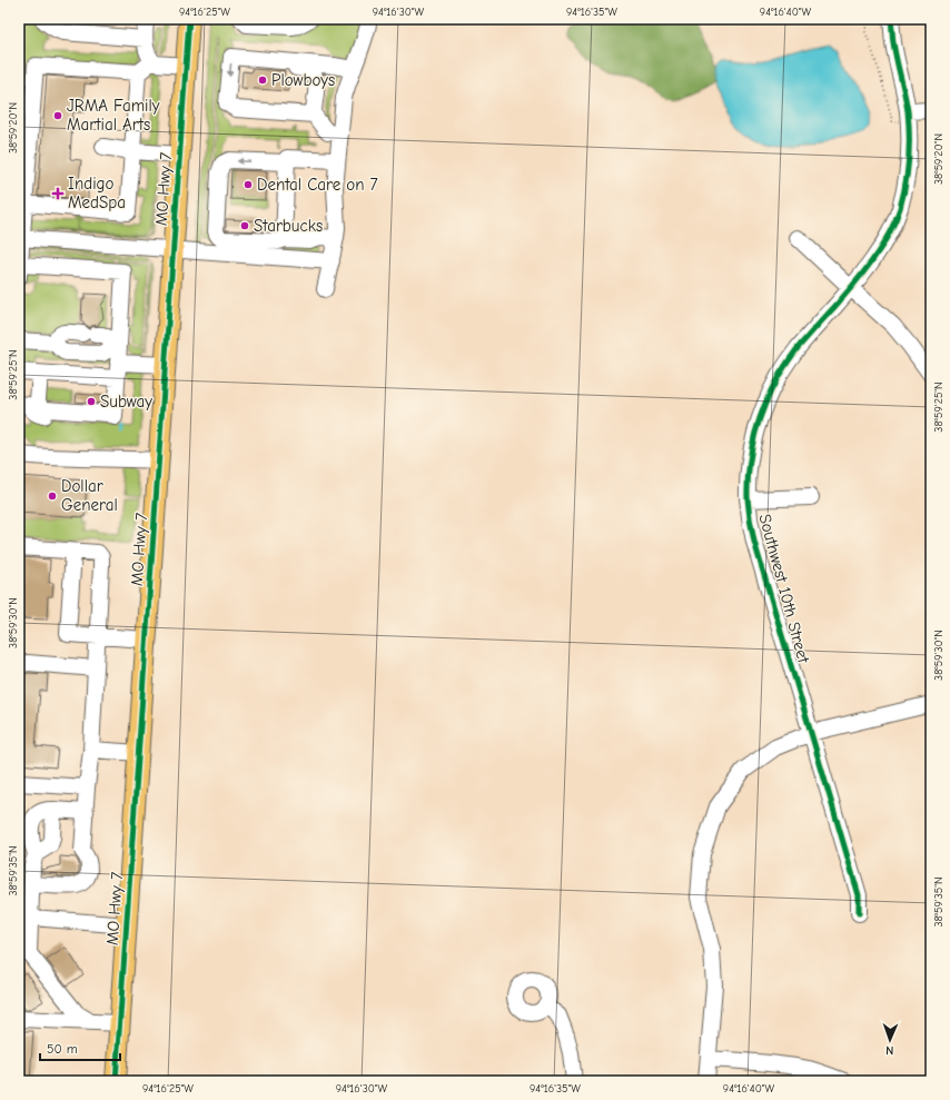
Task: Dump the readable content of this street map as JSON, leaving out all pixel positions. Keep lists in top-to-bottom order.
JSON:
{
  "streets": {
    "main road": ["MO Hwy 7"],
    "street": ["Southwest 10th Street"]
  },
  "places": {
    "other": [
      "Plowboys",
      "JRMA Family Martial Arts",
      "Dental Care on 7",
      "Starbucks",
      "Subway",
      "Dollar General"
    ],
    "health": ["Indigo MedSpa"]
  },
  "scale_bar": "50 m",
  "north": "bottom",
  "coordinates": [
    "94°16'25\"W",
    "94°16'30\"W",
    "94°16'35\"W",
    "94°16'40\"W",
    "38°59'20\"N",
    "38°59'25\"N",
    "38°59'30\"N",
    "38°59'35\"N"
  ]
}
